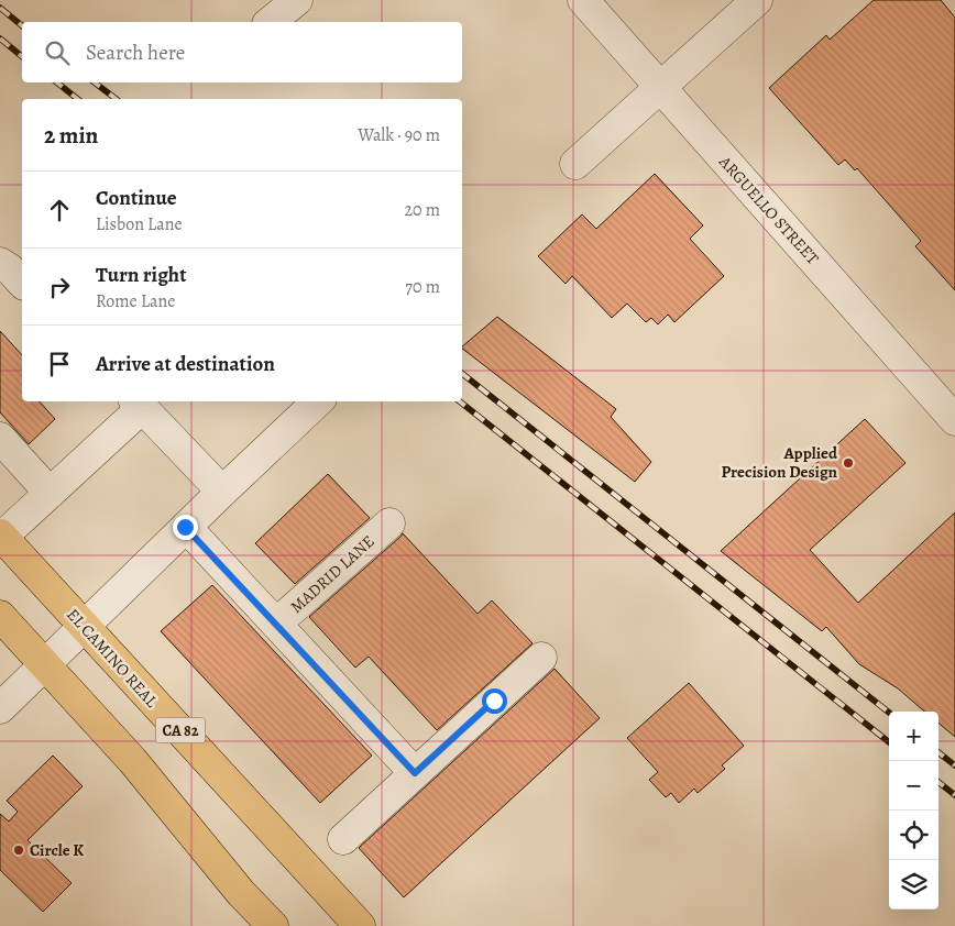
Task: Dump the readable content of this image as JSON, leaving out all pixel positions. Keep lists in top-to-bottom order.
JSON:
{
  "streets": {
    "main road": ["EL CAMINO REAL", "CA 82"],
    "street": ["ARGUELLO STREET", "MADRID LANE"]
  },
  "places": ["Applied Precision Design", "Circle K"],
  "page": {
    "search": "Search here",
    "heading": ["2 min", "Walk · 90 m"],
    "list": [
      ["Continue", "Lisbon Lane", "20 m"],
      ["Turn right", "Rome Lane", "70 m"],
      "Arrive at destination"
    ],
    "map_buttons": ["+", "−"]
  }
}
